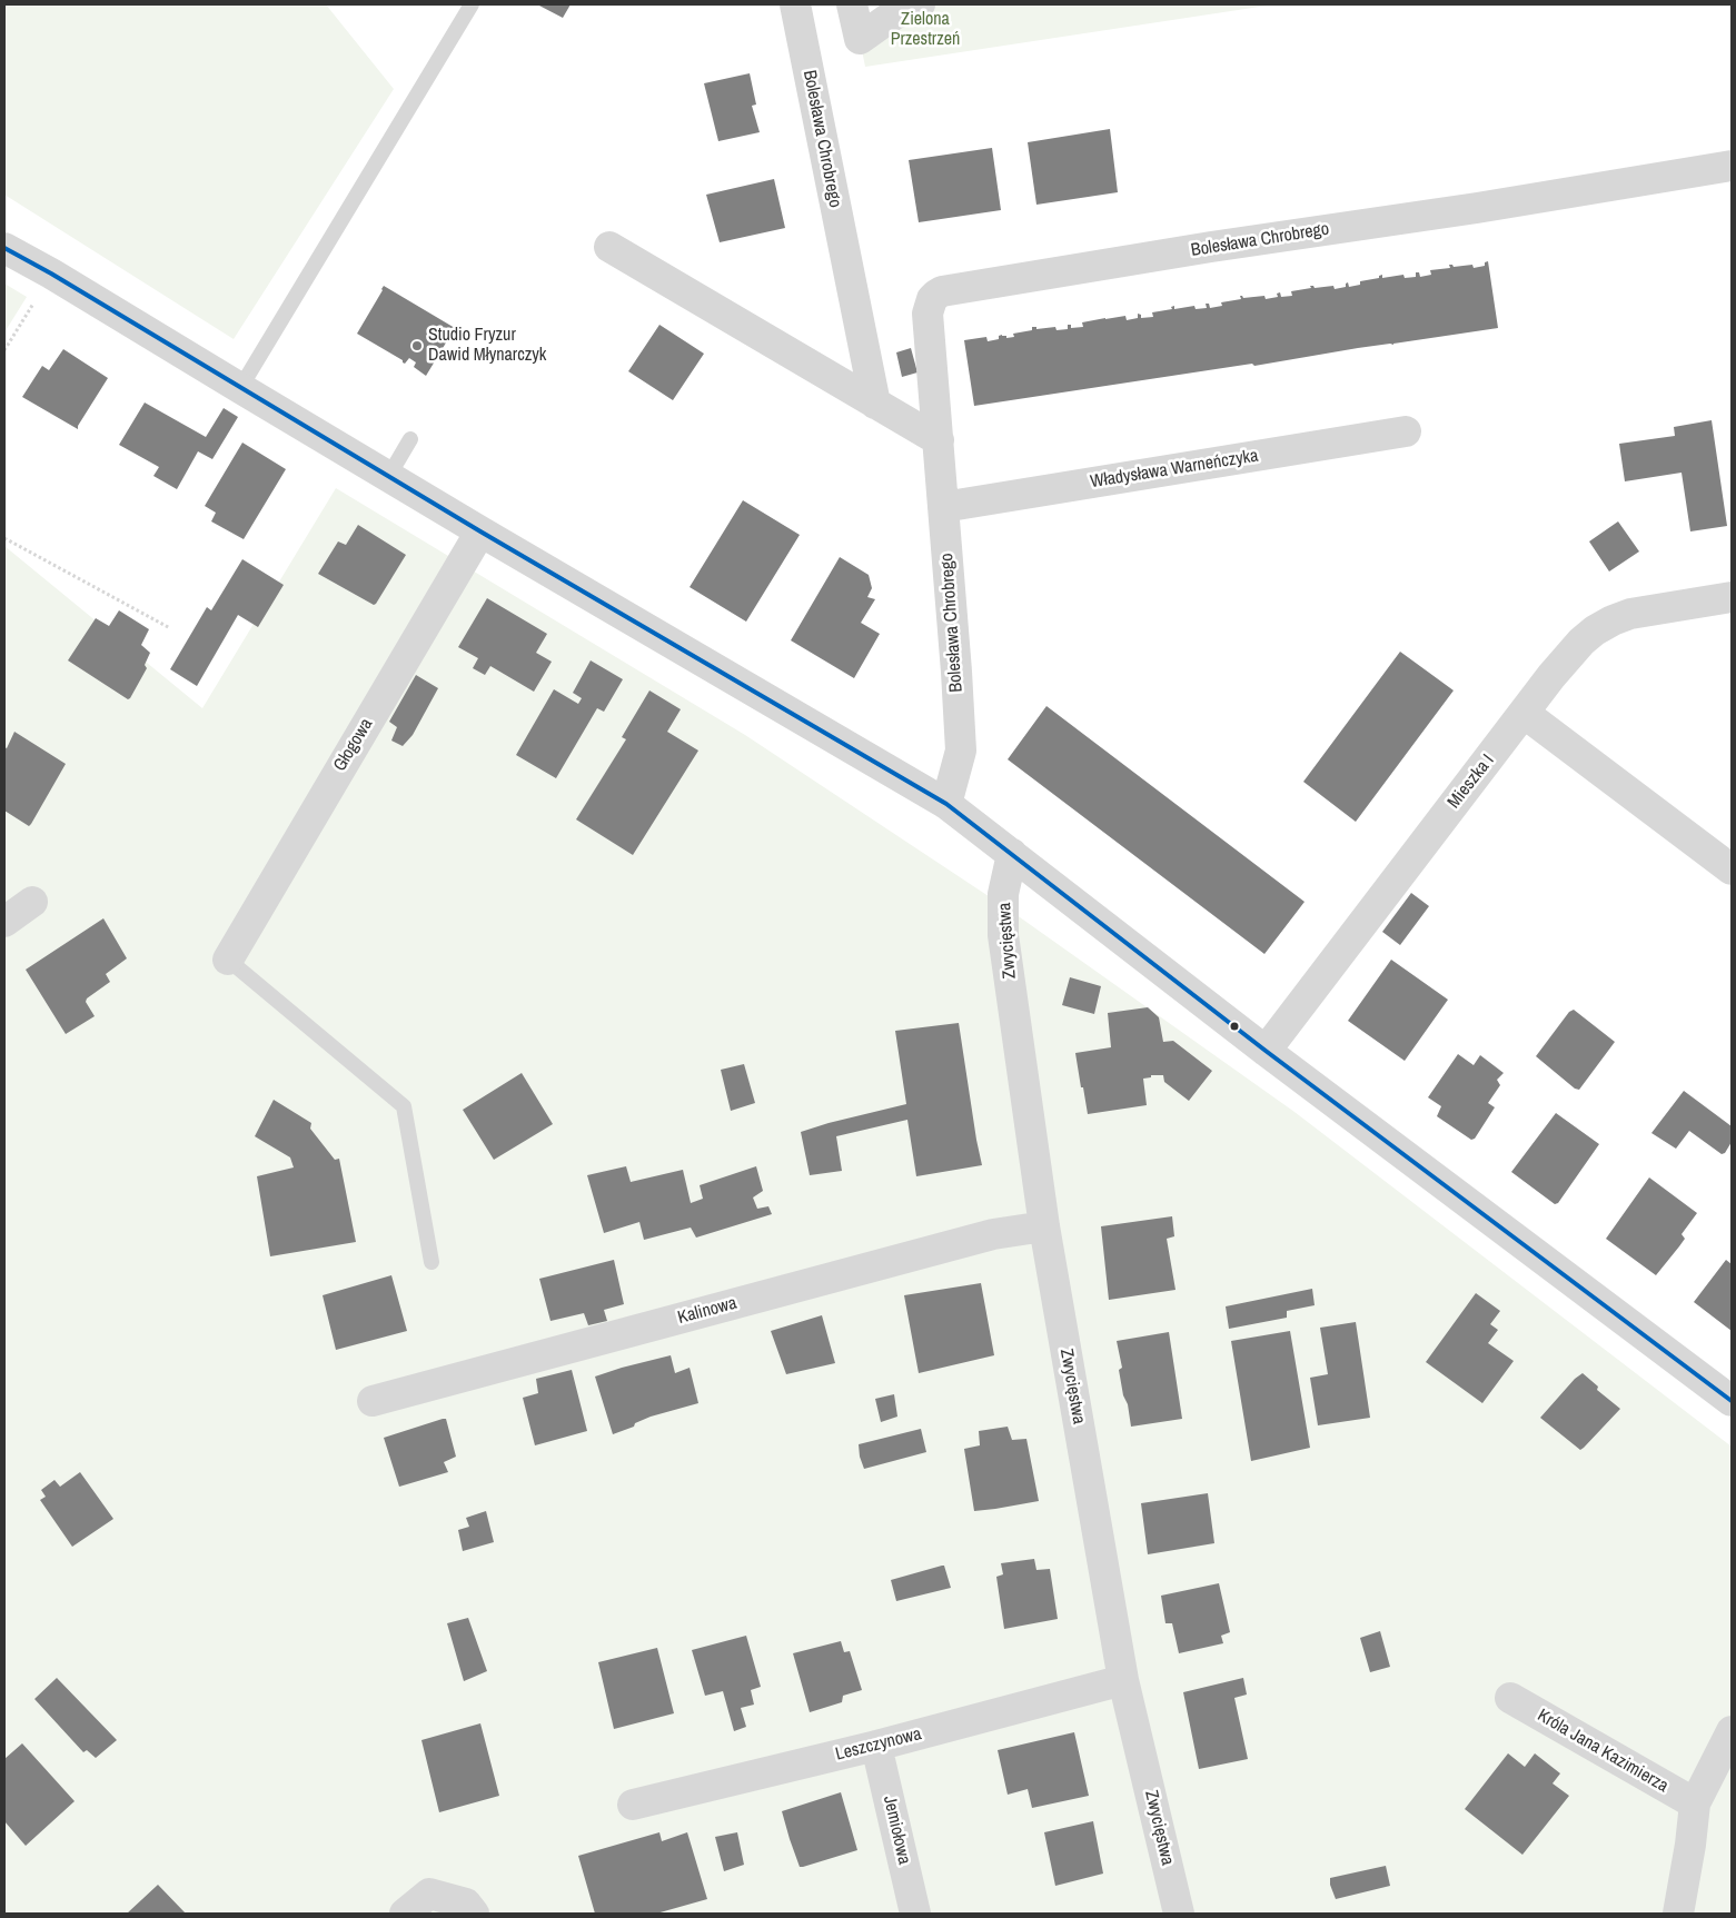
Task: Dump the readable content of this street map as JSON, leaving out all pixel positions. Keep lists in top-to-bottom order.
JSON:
{
  "streets": {
    "street": [
      "Bolesława Chrobrego",
      "Władysława Warneńczyka",
      "Głogowa",
      "Mieszka I",
      "Zwycięstwa",
      "Kalinowa",
      "Leszczynowa",
      "Króla Jana Kazimierza",
      "Jemiołowa"
    ]
  },
  "crossings": [
    ["Bolesława Chrobrego", "Władysława Warneńczyka"],
    ["Zwycięstwa", "Kalinowa"],
    ["Zwycięstwa", "Leszczynowa"],
    ["Leszczynowa", "Jemiołowa"]
  ],
  "parks": ["Zielona Przestrzeń"],
  "places": ["Studio Fryzur Dawid Młynarczyk"]
}
